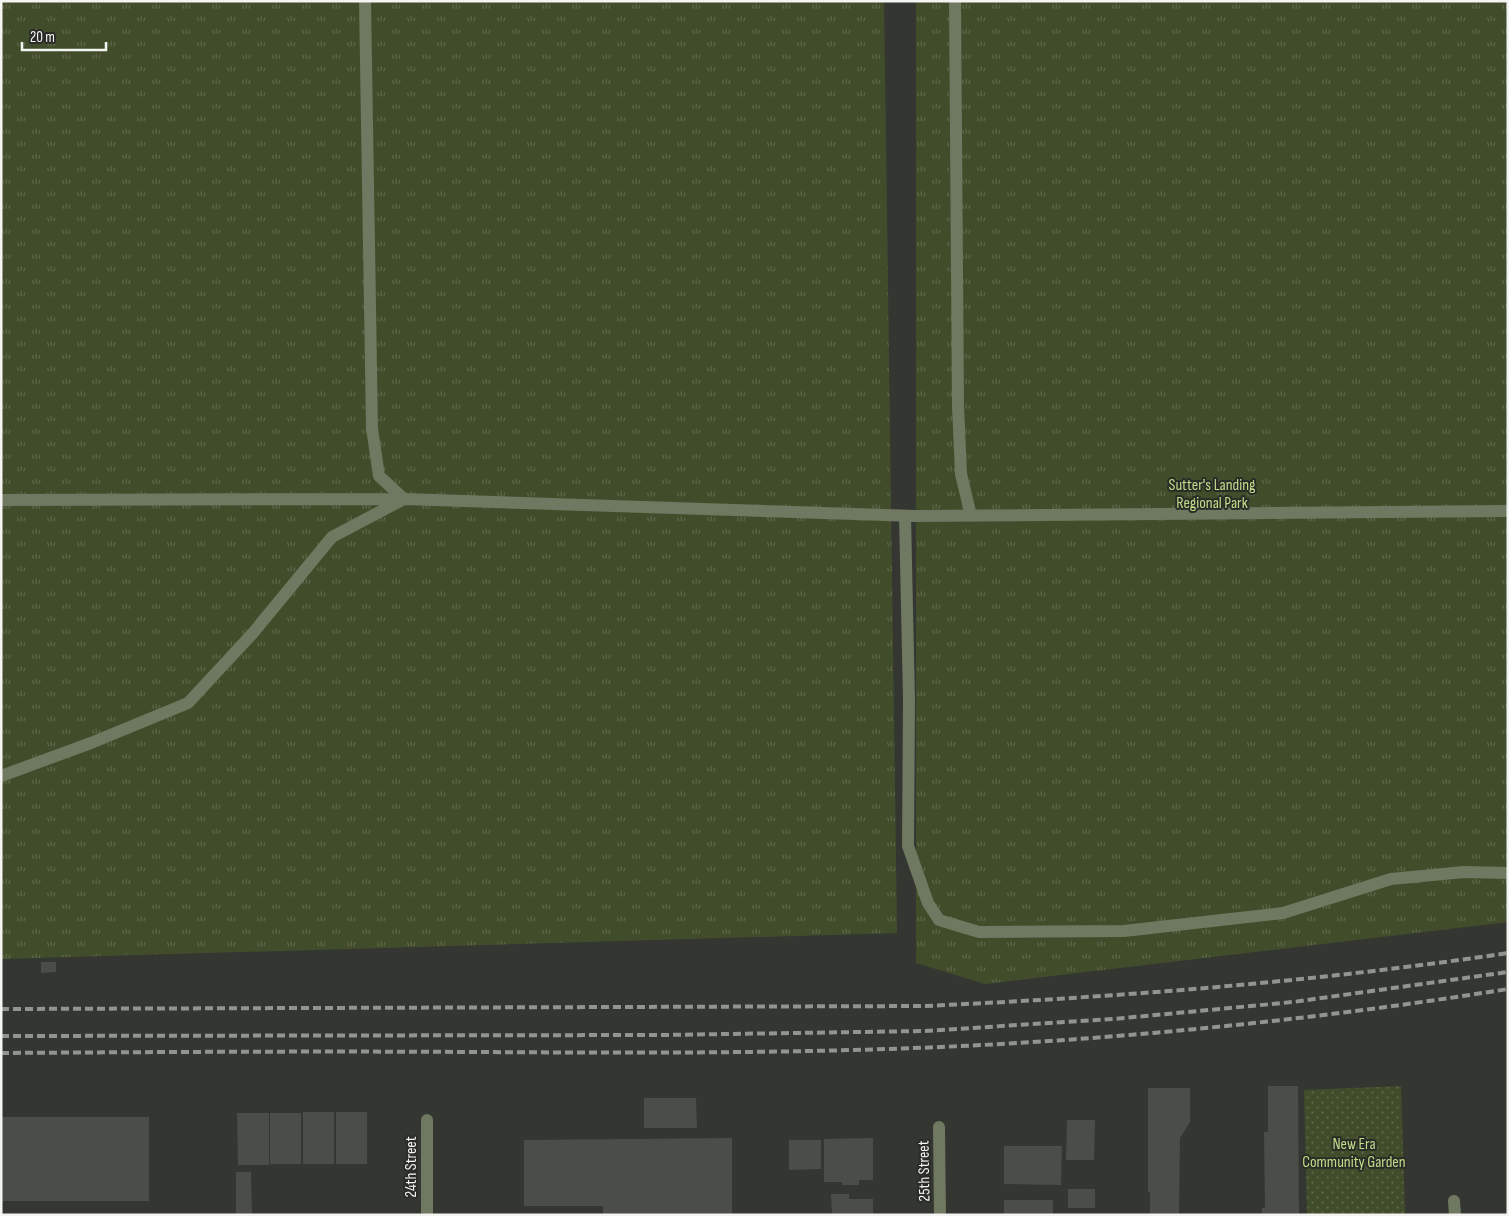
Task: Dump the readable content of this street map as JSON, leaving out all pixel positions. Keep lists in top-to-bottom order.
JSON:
{
  "streets": {
    "street": ["24th Street", "25th Street"]
  },
  "parks": ["Sutter's Landing Regional Park", "New Era Community Garden"],
  "scale_bar": "20 m"
}
